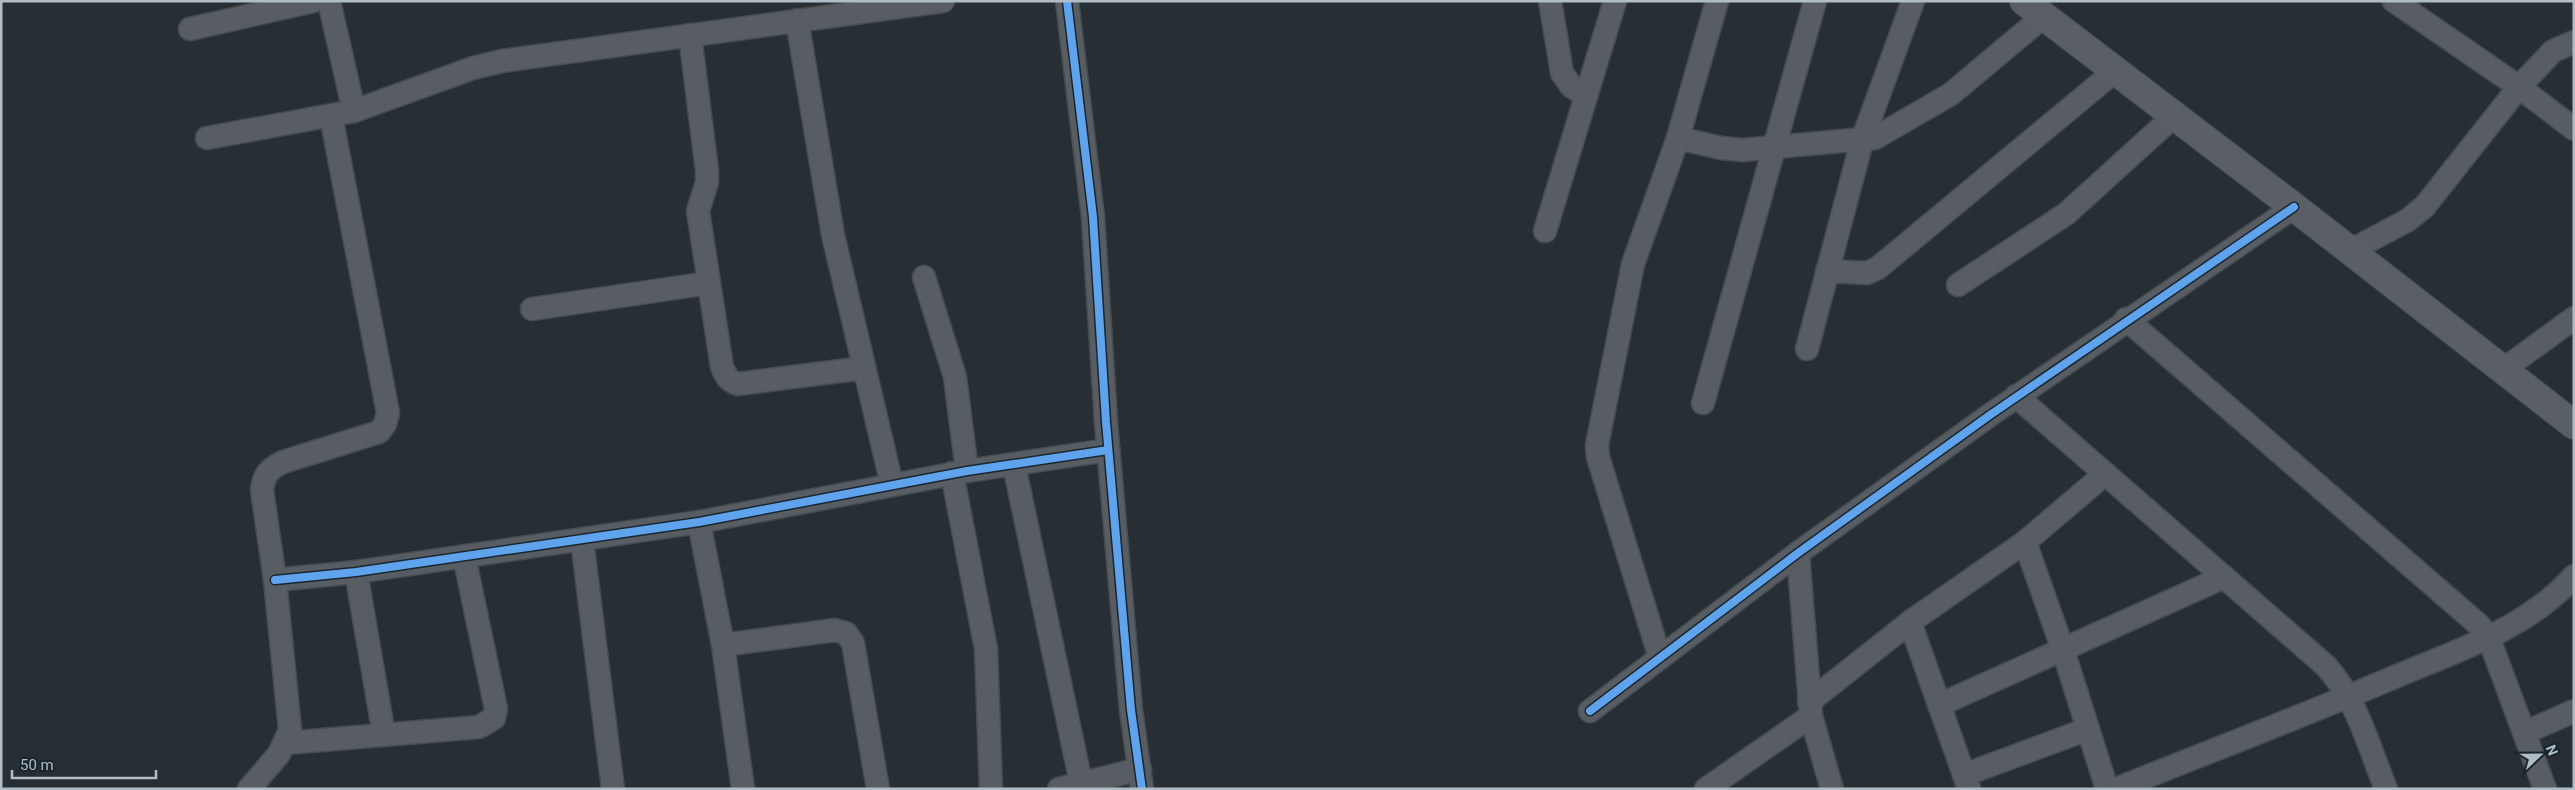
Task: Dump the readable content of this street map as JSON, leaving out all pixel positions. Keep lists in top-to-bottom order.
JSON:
{
  "scale_bar": "50 m",
  "north": "right"
}
